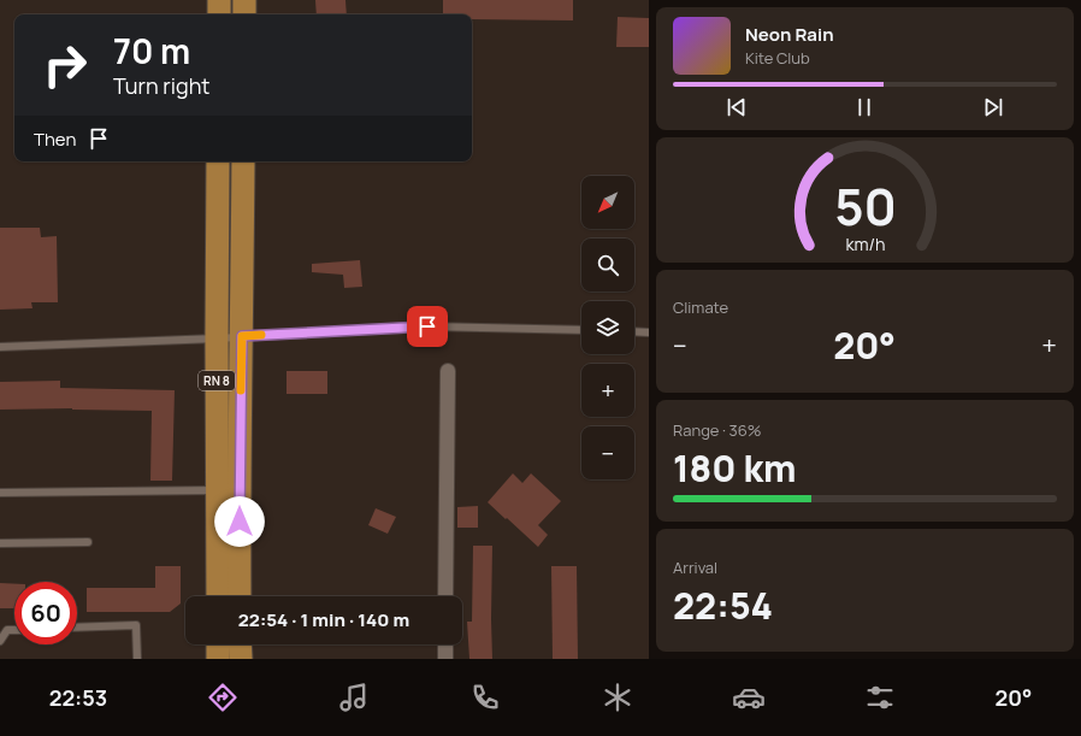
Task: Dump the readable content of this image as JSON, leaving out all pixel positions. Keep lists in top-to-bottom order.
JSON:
{
  "streets": {
    "main road": ["RN 8"]
  },
  "north": "bottom left",
  "page": {
    "turn": ["70 m", "Turn right"],
    "song": ["Neon Rain", "Kite Club"],
    "then": "Then",
    "map_buttons": ["+", "−"],
    "tile": [
      "Climate",
      ["Range · 36%", "180 km"],
      ["Arrival", "22:54"]
    ],
    "heat": ["−", "20°", "+"],
    "limit": "60",
    "trip": "22:54 · 1 min · 140 m",
    "tabs": ["22:53", "20°"],
    "gauge": ["50", "km/h"]
  }
}
